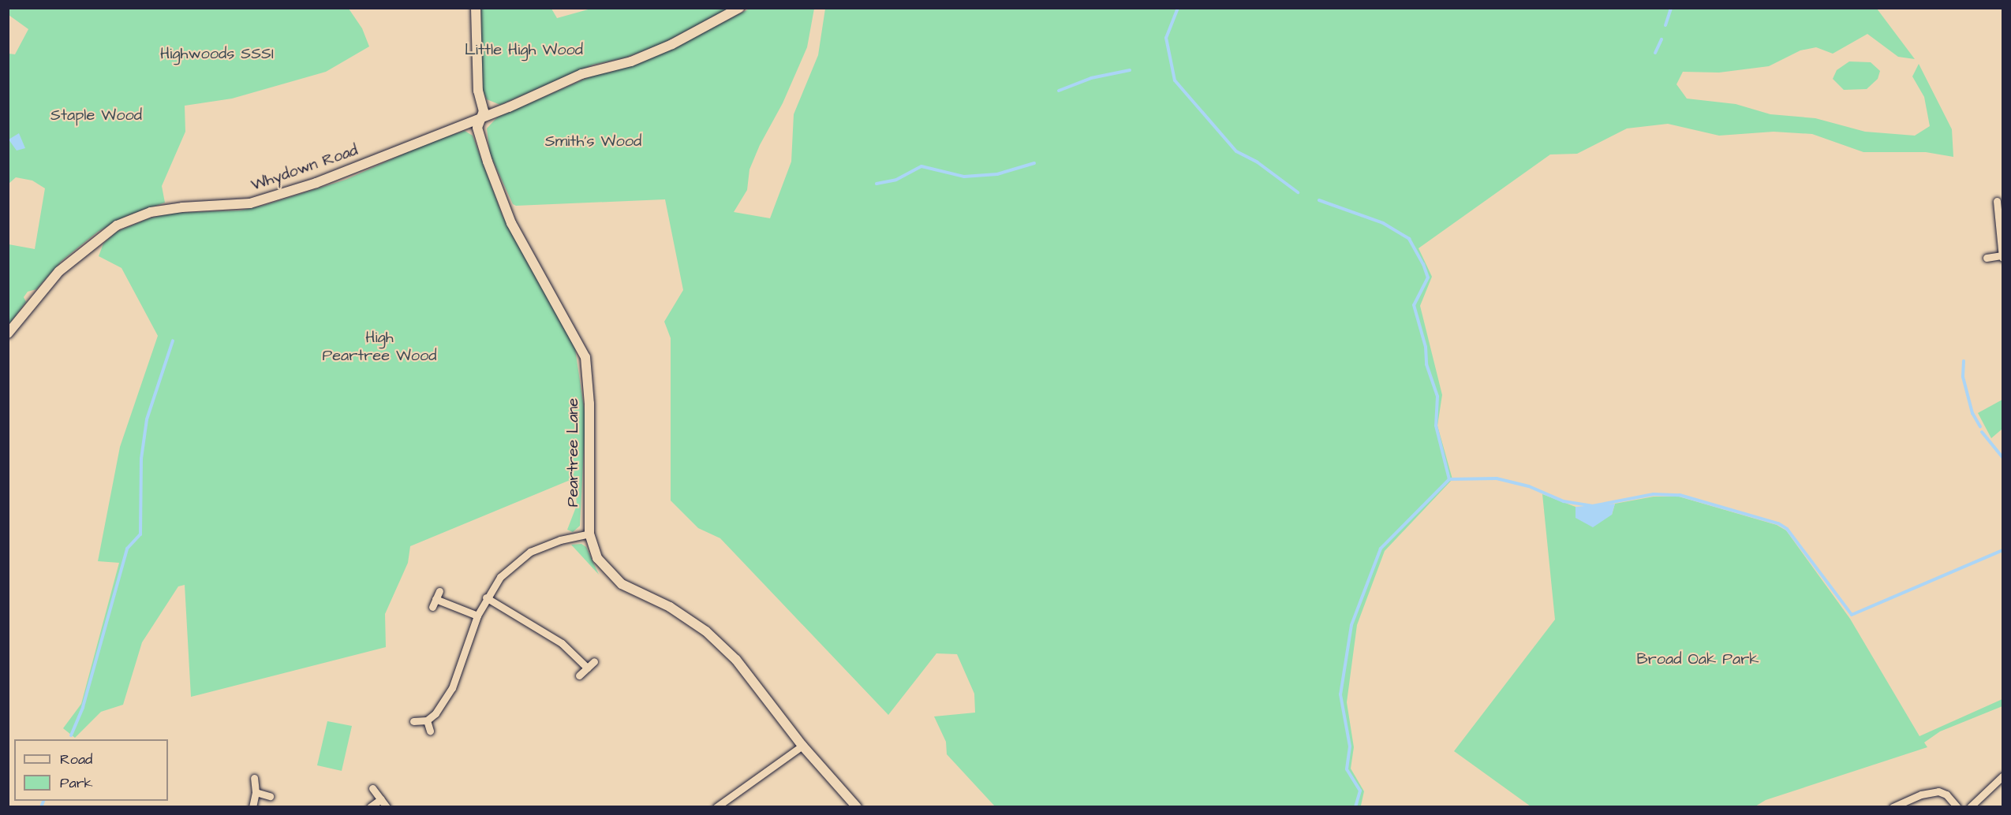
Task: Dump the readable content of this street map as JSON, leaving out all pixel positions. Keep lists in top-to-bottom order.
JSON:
{
  "streets": {
    "street": ["Whydown Road", "Peartree Lane"]
  },
  "crossings": [
    ["Whydown Road", "Peartree Lane"]
  ],
  "parks": [
    "Little High Wood",
    "Highwoods SSSI",
    "Staple Wood",
    "Smith's Wood",
    "High Peartree Wood",
    "Broad Oak Park"
  ],
  "legend": ["Road", "Park"]
}
